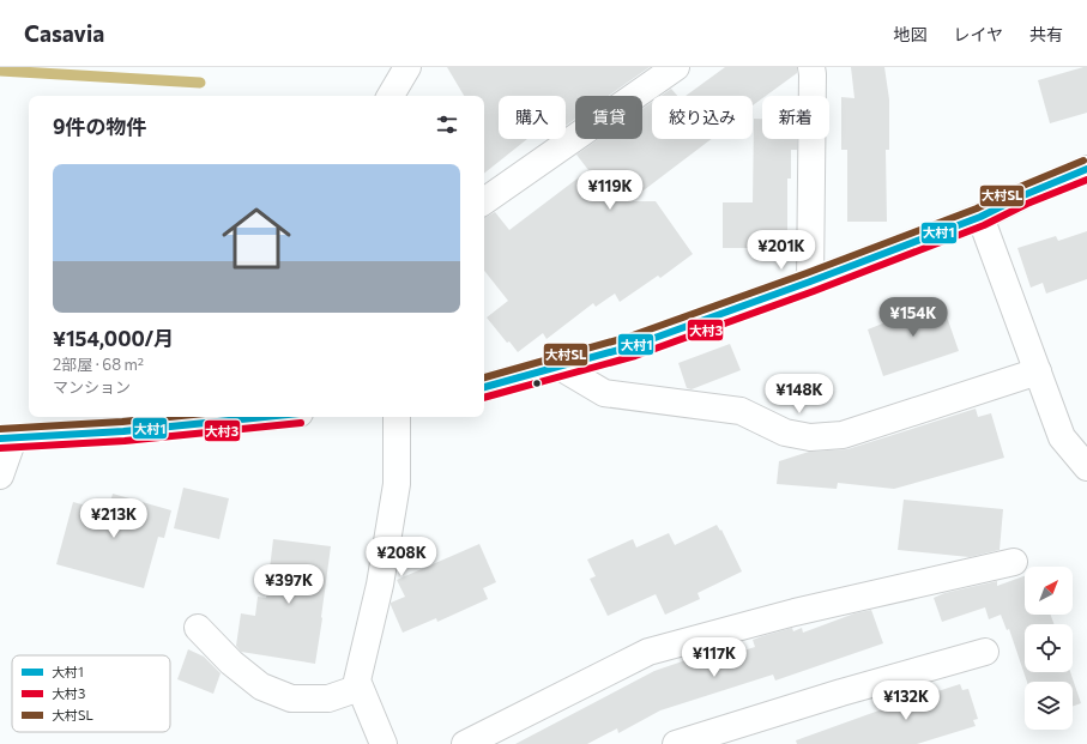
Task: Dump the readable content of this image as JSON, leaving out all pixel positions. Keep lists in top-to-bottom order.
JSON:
{
  "lines": ["transit line 大村SL", "transit line 大村1", "transit line 大村3"],
  "legend": ["大村1", "大村3", "大村SL"],
  "north": "top right",
  "page": {
    "header": "Casavia",
    "nav": ["地図", "レイヤ", "共有"],
    "chip": [
      "購入",
      "賃貸",
      "絞り込み",
      "新着"
    ],
    "heading": "9件の物件",
    "list": [
      {
        "name": "¥154,000/月",
        "note": "2部屋 · 68 m² · マンション"
      }
    ],
    "price": [
      "¥119K",
      "¥201K",
      "¥154K",
      "¥148K",
      "¥213K",
      "¥208K",
      "¥397K",
      "¥117K",
      "¥132K"
    ]
  }
}
